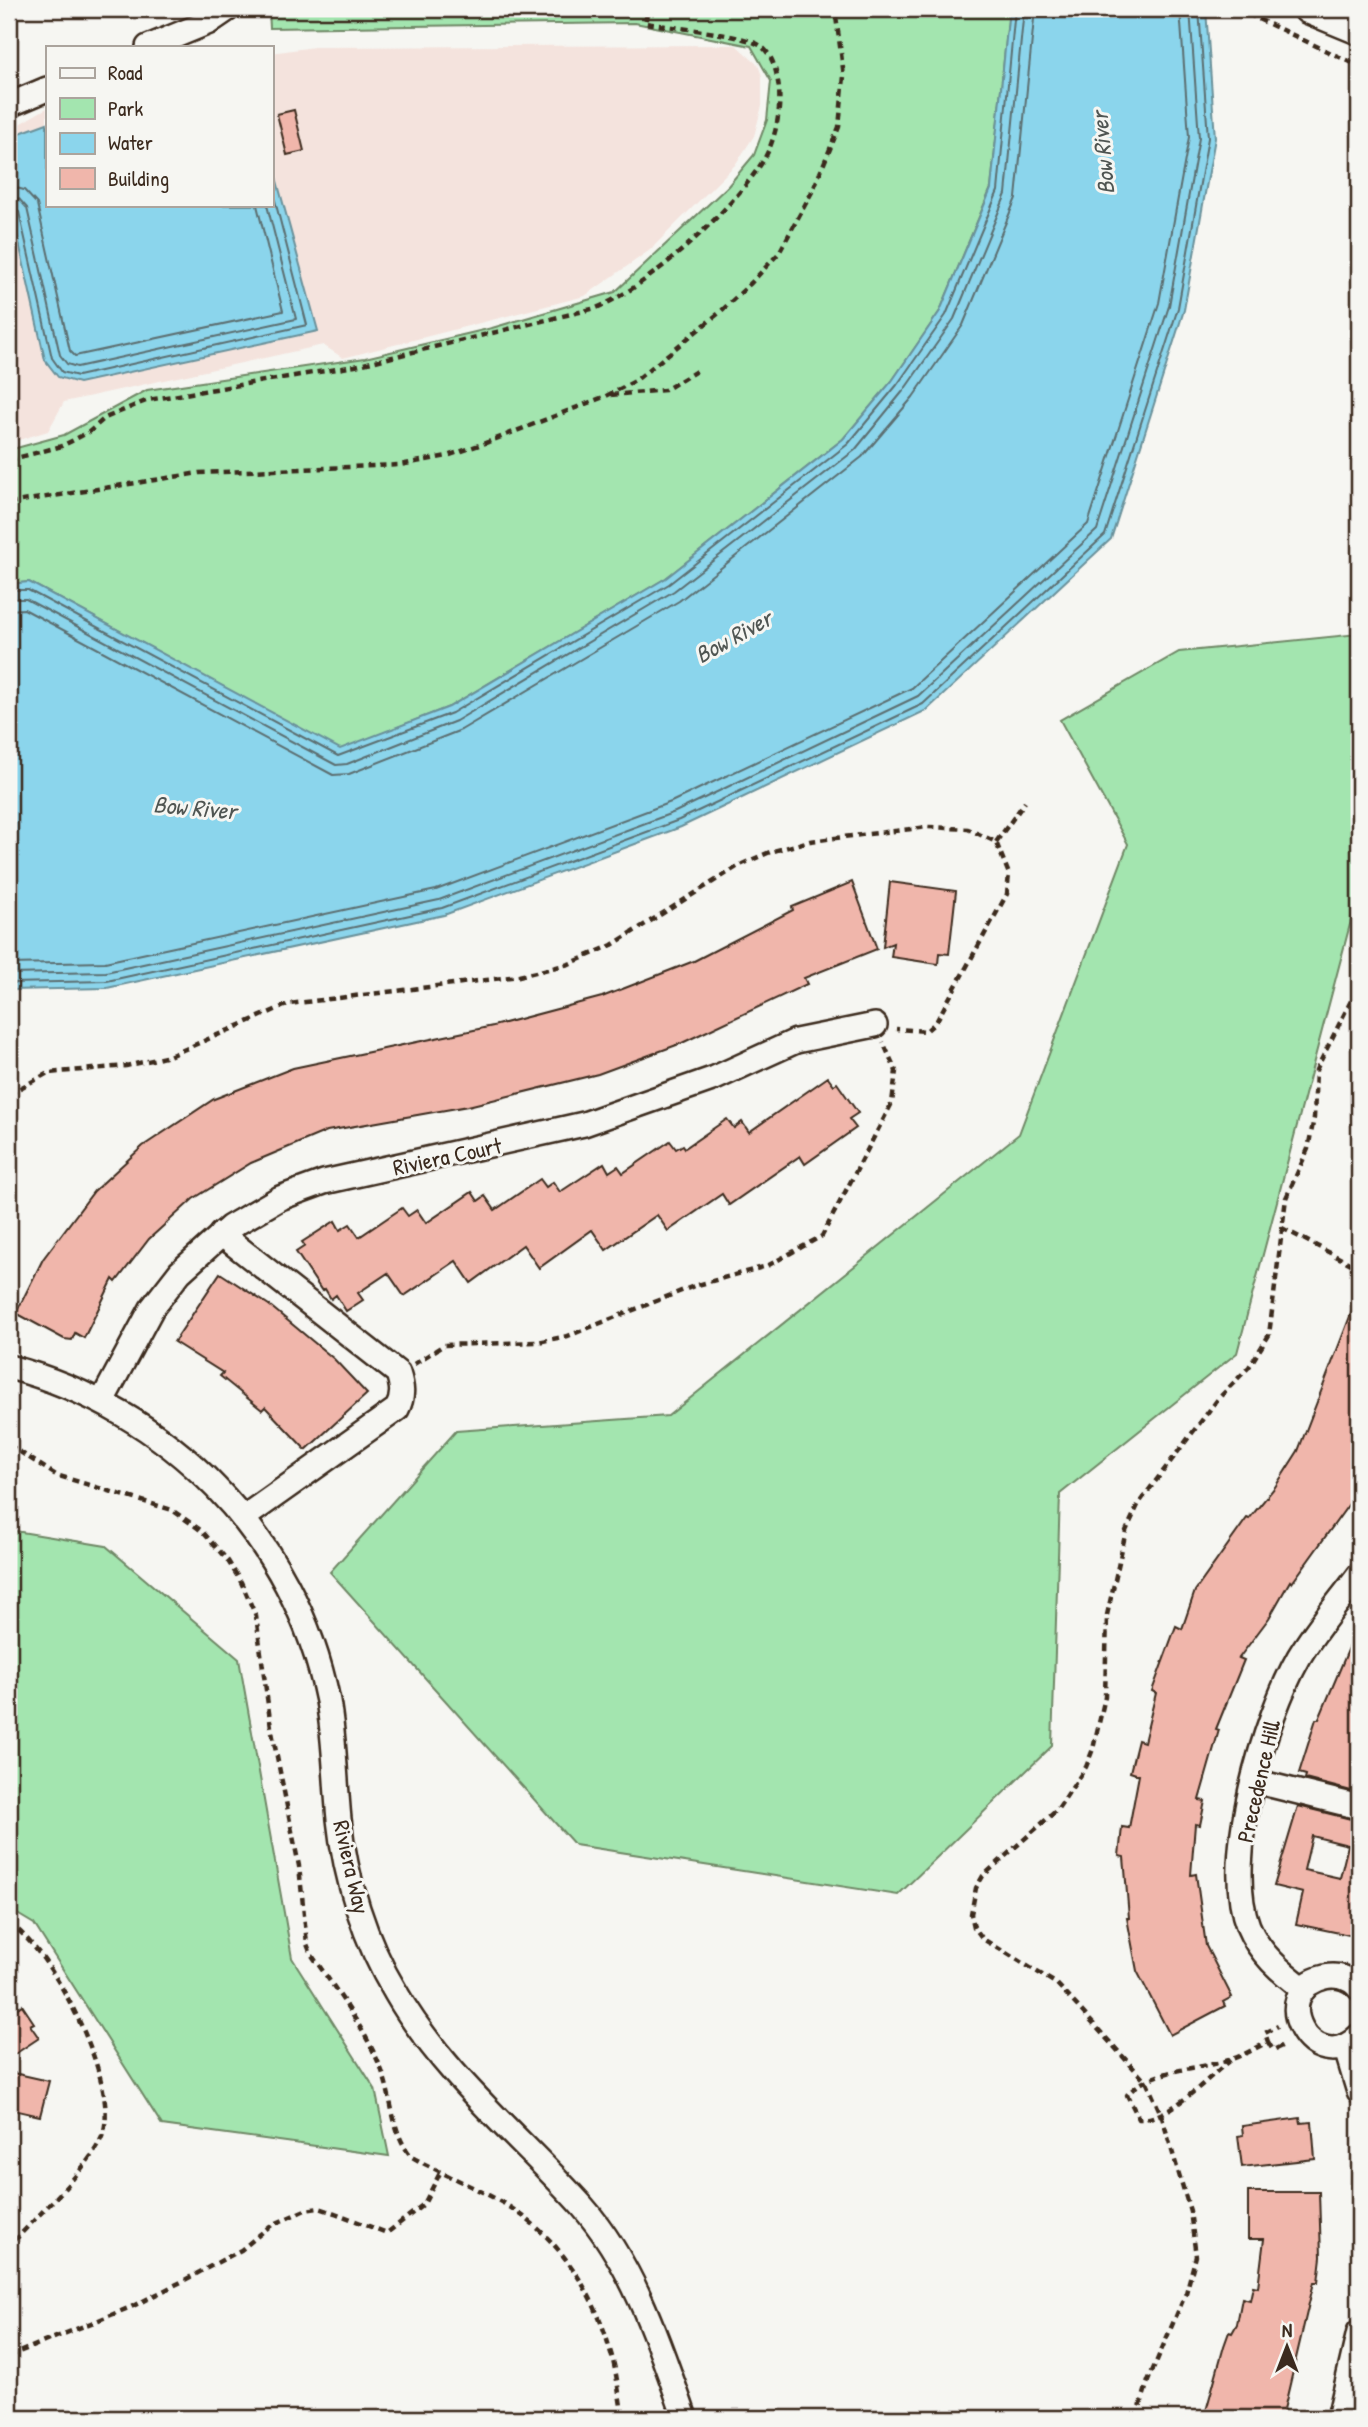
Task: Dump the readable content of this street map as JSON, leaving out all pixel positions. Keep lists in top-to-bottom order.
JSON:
{
  "streets": {
    "street": ["Riviera Court", "Precedence Hill", "Riviera Way"]
  },
  "crossings": [
    ["Riviera Court", "Riviera Way"]
  ],
  "water": ["Bow River"],
  "legend": [
    "Road",
    "Park",
    "Water",
    "Building"
  ],
  "north": "top"
}
